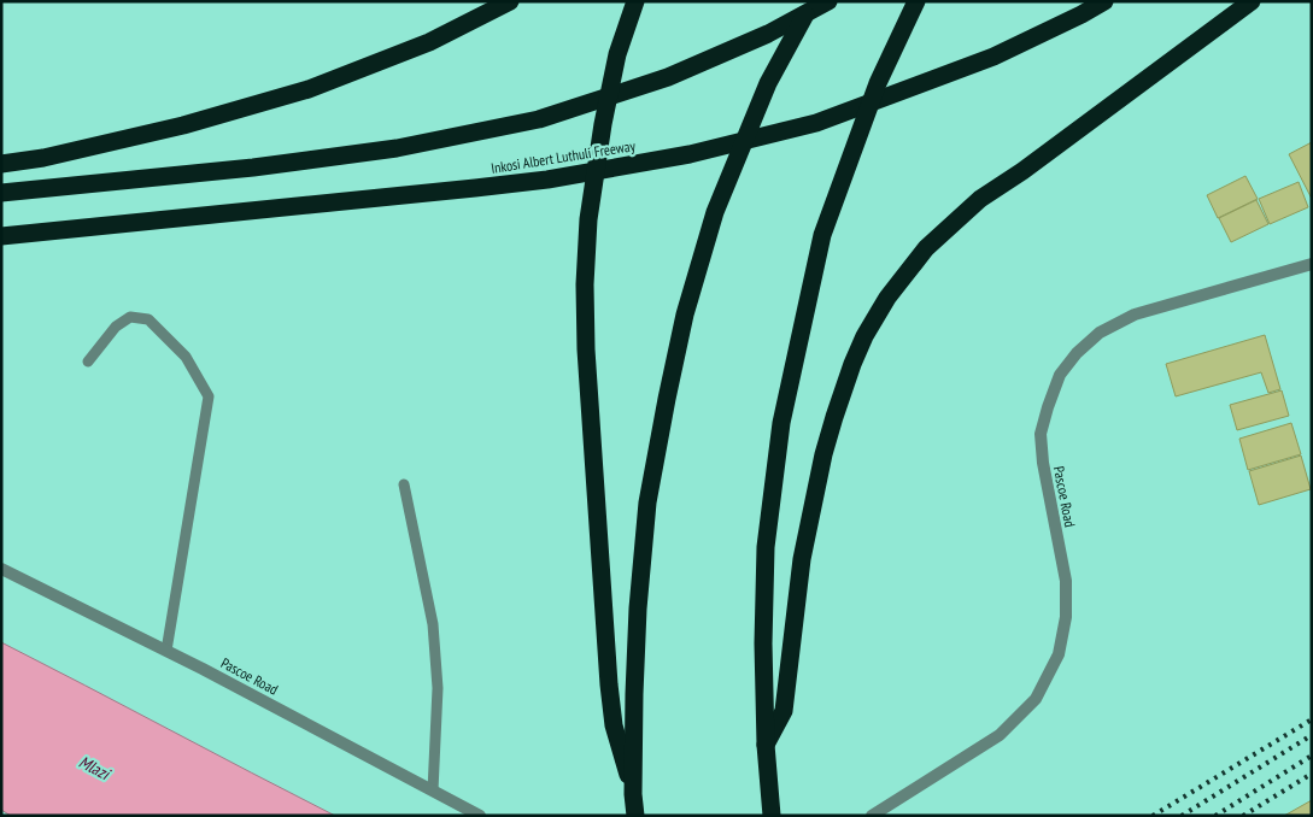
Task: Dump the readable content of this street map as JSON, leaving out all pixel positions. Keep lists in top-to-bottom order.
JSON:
{
  "streets": {
    "highway": ["Inkosi Albert Luthuli Freeway"],
    "street": ["Pascoe Road"]
  },
  "water": ["Mlazi"]
}
